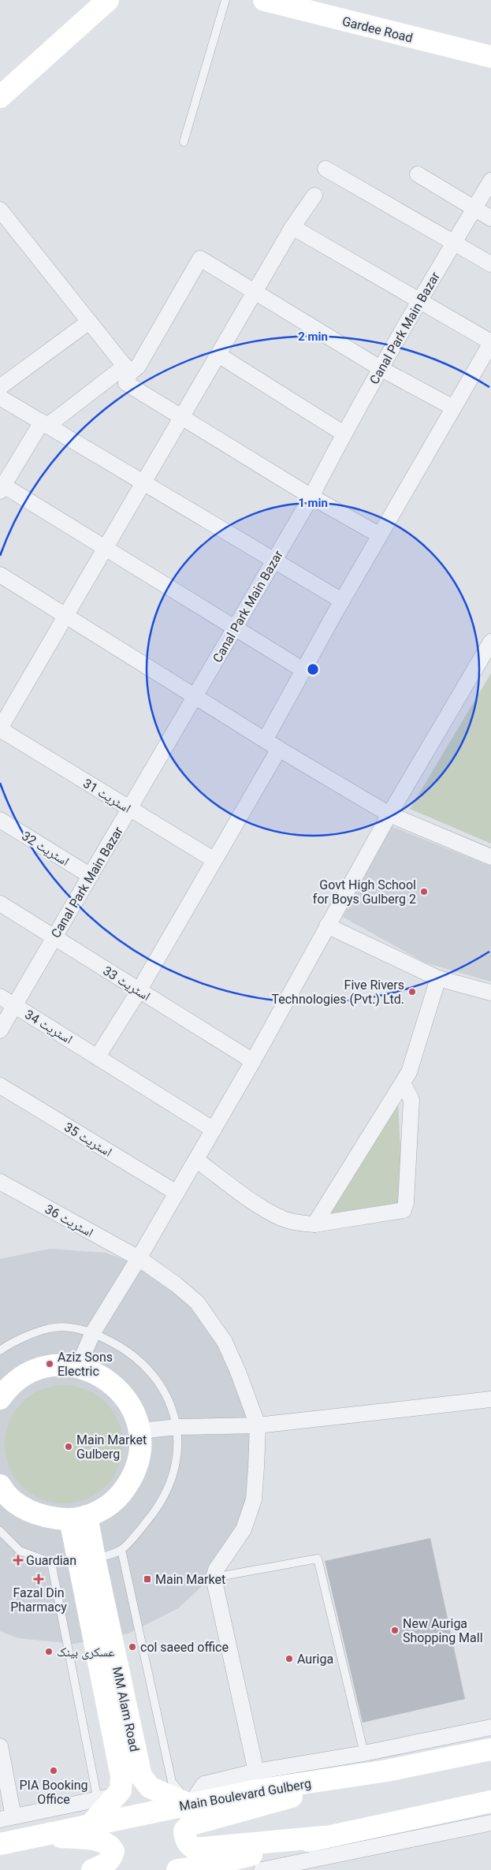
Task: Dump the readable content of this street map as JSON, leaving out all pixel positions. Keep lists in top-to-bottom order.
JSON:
{
  "streets": {
    "street": [
      "Gardee Road",
      "Canal Park Main Bazar",
      "اسٹریٹ 31",
      "اسٹریٹ 32",
      "اسٹریٹ 33",
      "اسٹریٹ 34",
      "اسٹریٹ 35",
      "اسٹریٹ 36",
      "MM Alam Road",
      "Main Boulevard Gulberg"
    ]
  },
  "crossings": [
    ["Canal Park Main Bazar", "اسٹریٹ 31"],
    ["Canal Park Main Bazar", "اسٹریٹ 32"],
    ["Canal Park Main Bazar", "اسٹریٹ 33"],
    ["Canal Park Main Bazar", "اسٹریٹ 34"],
    ["MM Alam Road", "Main Boulevard Gulberg"]
  ],
  "places": {
    "other": [
      "Govt High School for Boys Gulberg 2",
      "Five Rivers Technologies (Pvt.) Ltd.",
      "Aziz Sons Electric",
      "Main Market Gulberg",
      "New Auriga Shopping Mall",
      "col saeed office",
      "عسکری بینک",
      "Auriga",
      "PIA Booking Office"
    ],
    "health": ["Guardian", "Fazal Din Pharmacy"],
    "transit": ["Main Market"]
  },
  "rings": ["2 min", "1 min"]
}
